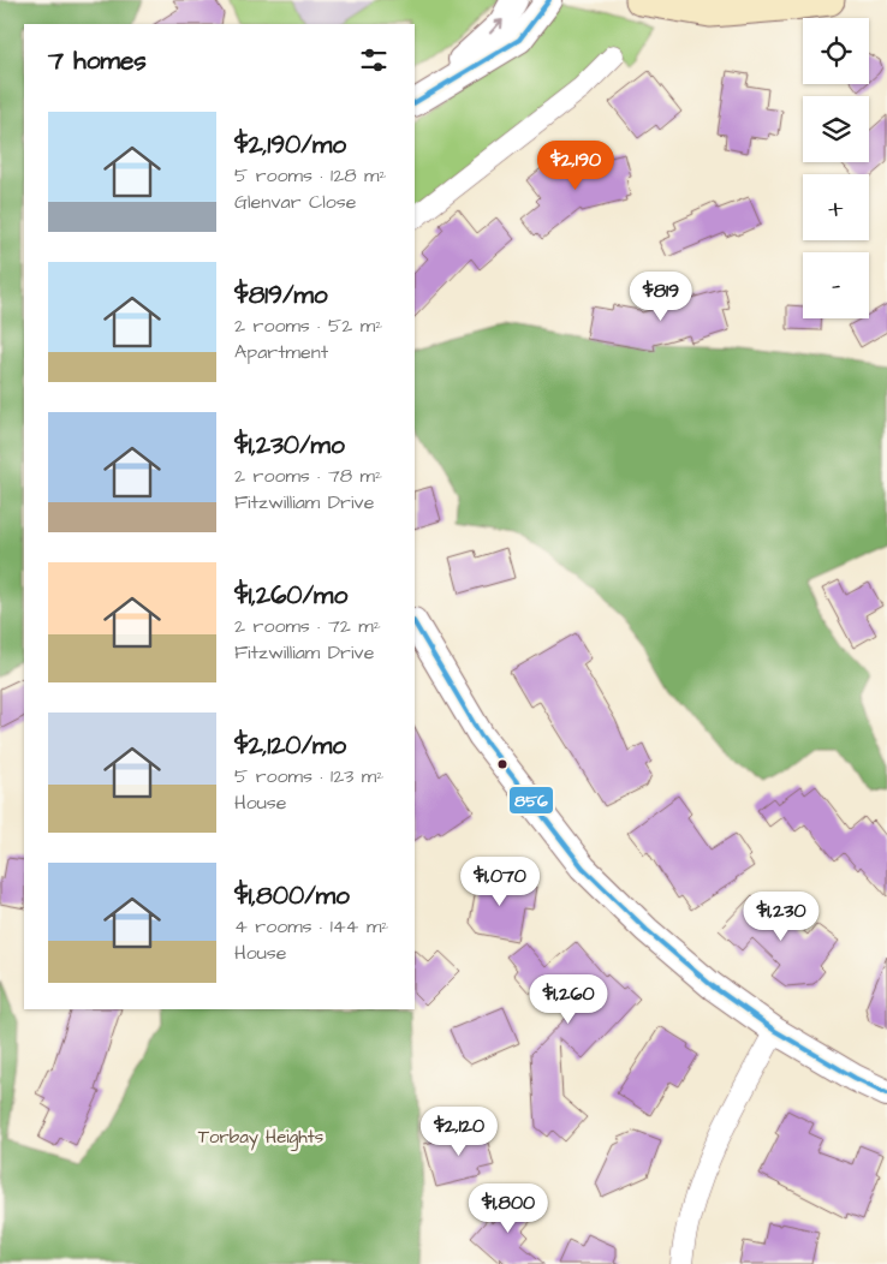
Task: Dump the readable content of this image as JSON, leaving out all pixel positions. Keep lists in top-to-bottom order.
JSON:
{
  "parks": ["Torbay Heights"],
  "lines": ["transit line 856"],
  "page": {
    "map_buttons": ["+", "−"],
    "heading": "7 homes",
    "list": [
      {
        "name": "$2,190/mo",
        "note": "5 rooms · 128 m² · Glenvar Close"
      },
      {
        "name": "$819/mo",
        "note": "2 rooms · 52 m² · Apartment"
      },
      {
        "name": "$1,230/mo",
        "note": "2 rooms · 78 m² · Fitzwilliam Drive"
      },
      {
        "name": "$1,260/mo",
        "note": "2 rooms · 72 m² · Fitzwilliam Drive"
      },
      {
        "name": "$2,120/mo",
        "note": "5 rooms · 123 m² · House"
      },
      {
        "name": "$1,800/mo",
        "note": "4 rooms · 144 m² · House"
      }
    ],
    "price": [
      "$2,190",
      "$819",
      "$1,070",
      "$1,230",
      "$1,260",
      "$2,120",
      "$1,800"
    ]
  }
}
